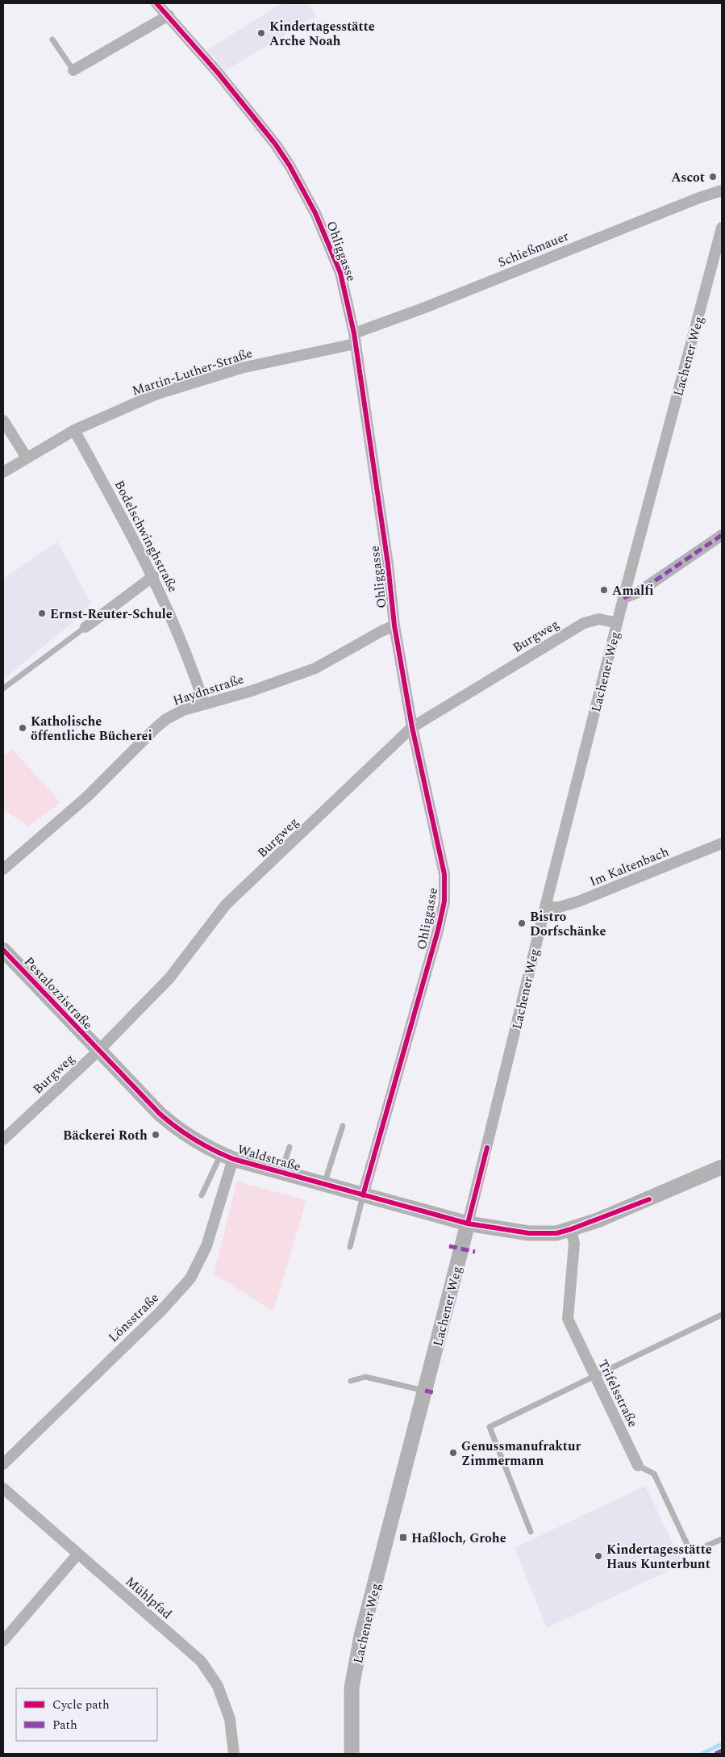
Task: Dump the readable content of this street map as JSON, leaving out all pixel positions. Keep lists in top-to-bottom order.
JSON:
{
  "streets": {
    "main road": ["Lachener Weg", "Pestalozzistraße", "Waldstraße"],
    "street": [
      "Schießmauer",
      "Ohliggasse",
      "Martin-Luther-Straße",
      "Bodelschwinghstraße",
      "Burgweg",
      "Haydnstraße",
      "Im Kaltenbach",
      "Lönsstraße",
      "Trifelsstraße",
      "Mühlpfad"
    ]
  },
  "crossings": [
    ["Schießmauer", "Ohliggasse"],
    ["Schießmauer", "Martin-Luther-Straße"],
    ["Ohliggasse", "Martin-Luther-Straße"],
    ["Ohliggasse", "Burgweg"],
    ["Ohliggasse", "Haydnstraße"],
    ["Ohliggasse", "Waldstraße"],
    ["Lachener Weg", "Burgweg"],
    ["Lachener Weg", "Im Kaltenbach"],
    ["Lachener Weg", "Waldstraße"],
    ["Martin-Luther-Straße", "Bodelschwinghstraße"],
    ["Bodelschwinghstraße", "Haydnstraße"],
    ["Burgweg", "Pestalozzistraße"],
    ["Burgweg", "Waldstraße"],
    ["Pestalozzistraße", "Waldstraße"],
    ["Waldstraße", "Lönsstraße"],
    ["Waldstraße", "Trifelsstraße"]
  ],
  "places": {
    "other": [
      "Kindertagesstätte Arche Noah",
      "Ascot",
      "Amalfi",
      "Ernst-Reuter-Schule",
      "Katholische öffentliche Bücherei",
      "Bistro Dorfschänke",
      "Bäckerei Roth",
      "Genussmanufraktur Zimmermann",
      "Kindertagesstätte Haus Kunterbunt"
    ],
    "transit": ["Haßloch, Grohe"]
  },
  "legend": ["Cycle path", "Path"]
}
